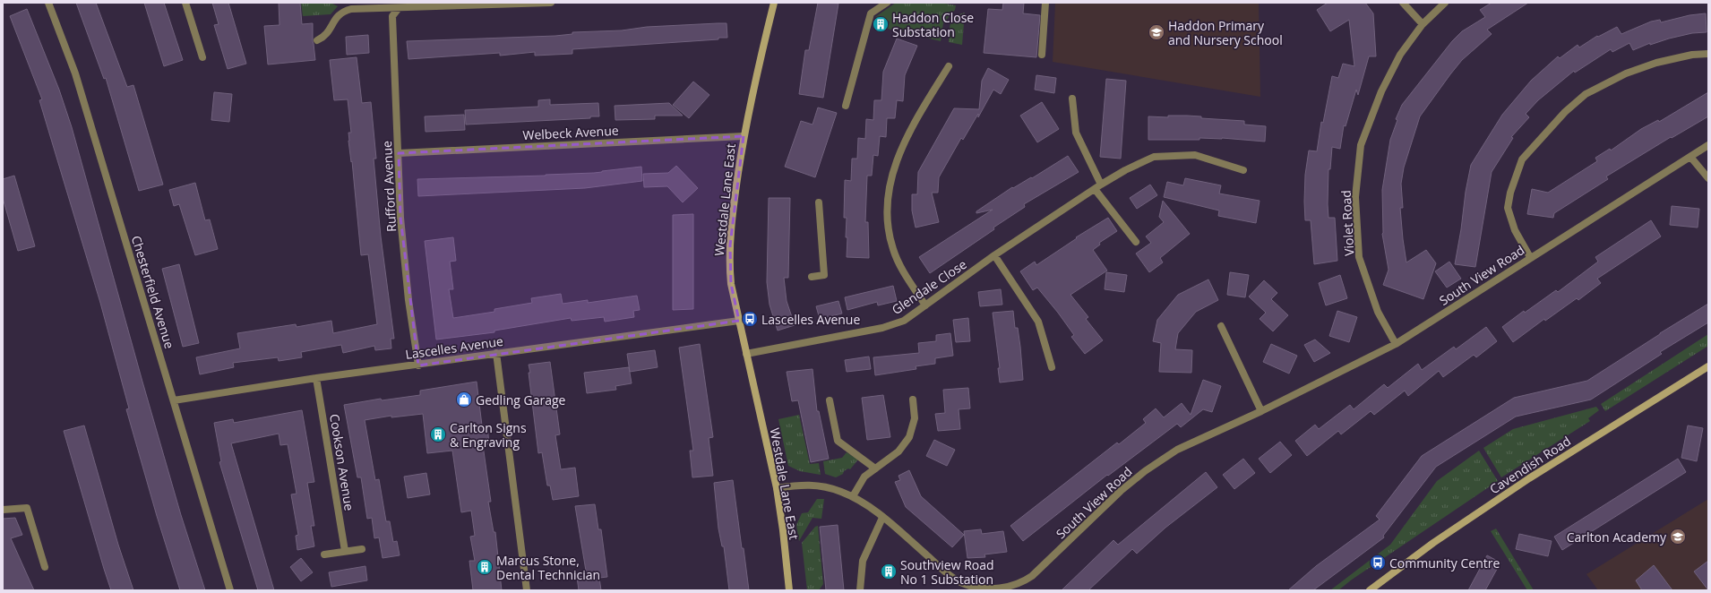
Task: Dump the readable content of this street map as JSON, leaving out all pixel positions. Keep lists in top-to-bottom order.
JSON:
{
  "streets": {
    "street": [
      "Welbeck Avenue",
      "Rufford Avenue",
      "Westdale Lane East",
      "Violet Road",
      "South View Road",
      "Glendale Close",
      "Chesterfield Avenue",
      "Lascelles Avenue",
      "Cookson Avenue",
      "Cavendish Road"
    ]
  },
  "crossings": [
    ["Welbeck Avenue", "Rufford Avenue"],
    ["Welbeck Avenue", "Westdale Lane East"],
    ["Rufford Avenue", "Lascelles Avenue"],
    ["Westdale Lane East", "South View Road"],
    ["Westdale Lane East", "Glendale Close"],
    ["Westdale Lane East", "Lascelles Avenue"],
    ["Violet Road", "South View Road"],
    ["Chesterfield Avenue", "Lascelles Avenue"],
    ["Lascelles Avenue", "Cookson Avenue"]
  ],
  "places": {
    "building": [
      "Haddon Close Substation",
      "Carlton Signs & Engraving",
      "Marcus Stone, Dental Technician",
      "Southview Road No 1 Substation"
    ],
    "school or university": ["Haddon Primary and Nursery School", "Carlton Academy"],
    "bus stop": ["Lascelles Avenue", "Community Centre"],
    "shop": ["Gedling Garage"]
  }
}
